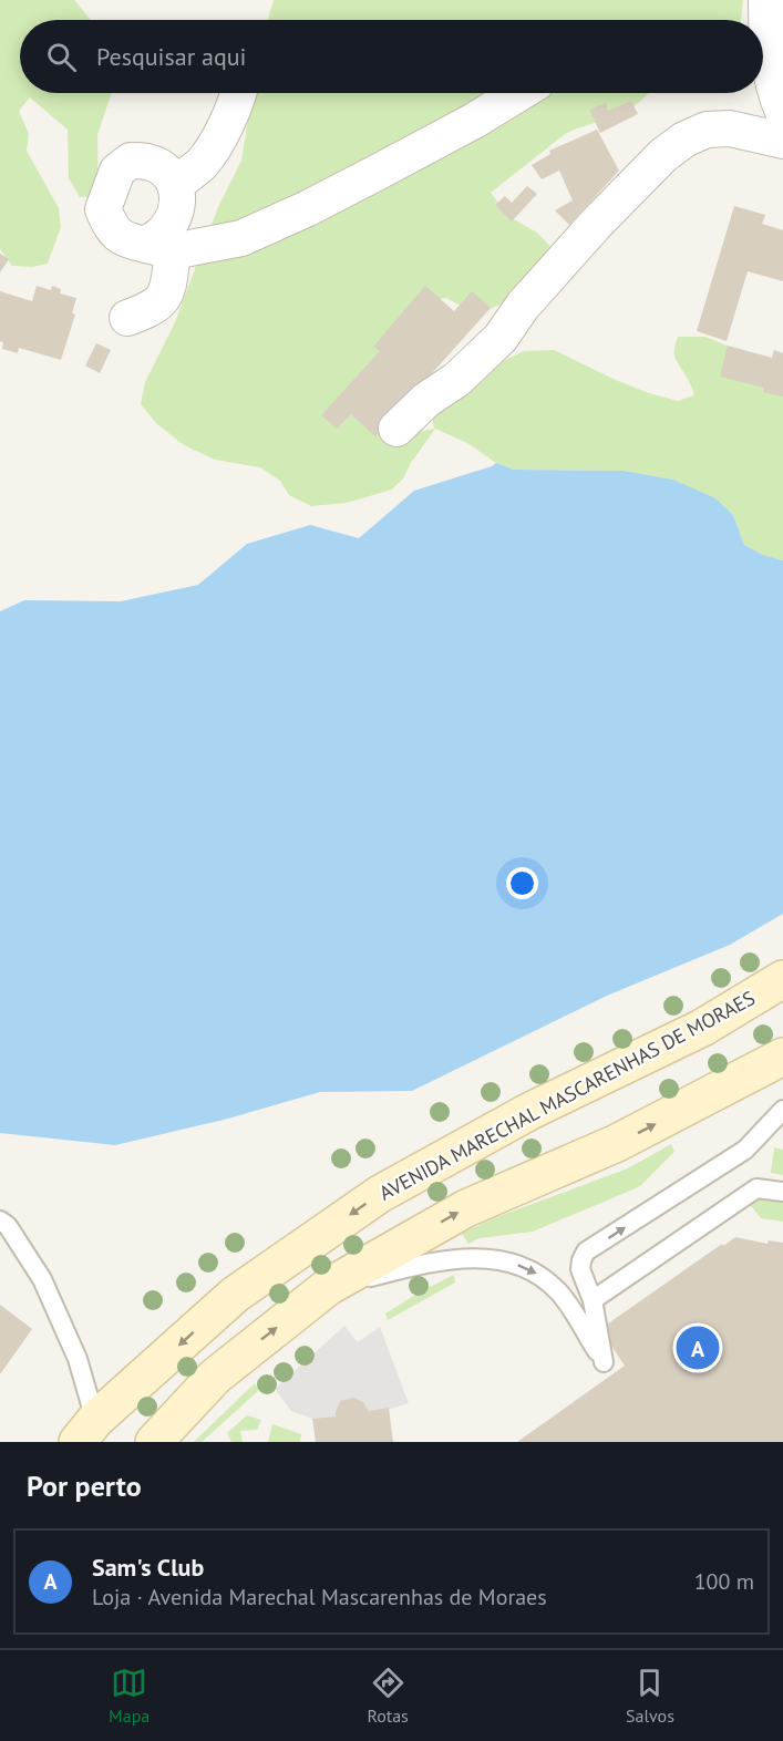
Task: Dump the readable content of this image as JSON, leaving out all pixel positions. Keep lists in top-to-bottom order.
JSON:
{
  "streets": {
    "main road": ["AVENIDA MARECHAL MASCARENHAS DE MORAES"]
  },
  "page": {
    "search": "Pesquisar aqui",
    "pins": "A",
    "heading": "Por perto",
    "list": [
      {
        "mark": "A",
        "name": "Sam's Club",
        "note": "Loja · Avenida Marechal Mascarenhas de Moraes",
        "value": "100 m"
      }
    ],
    "nav": ["Mapa", "Rotas", "Salvos"]
  }
}
